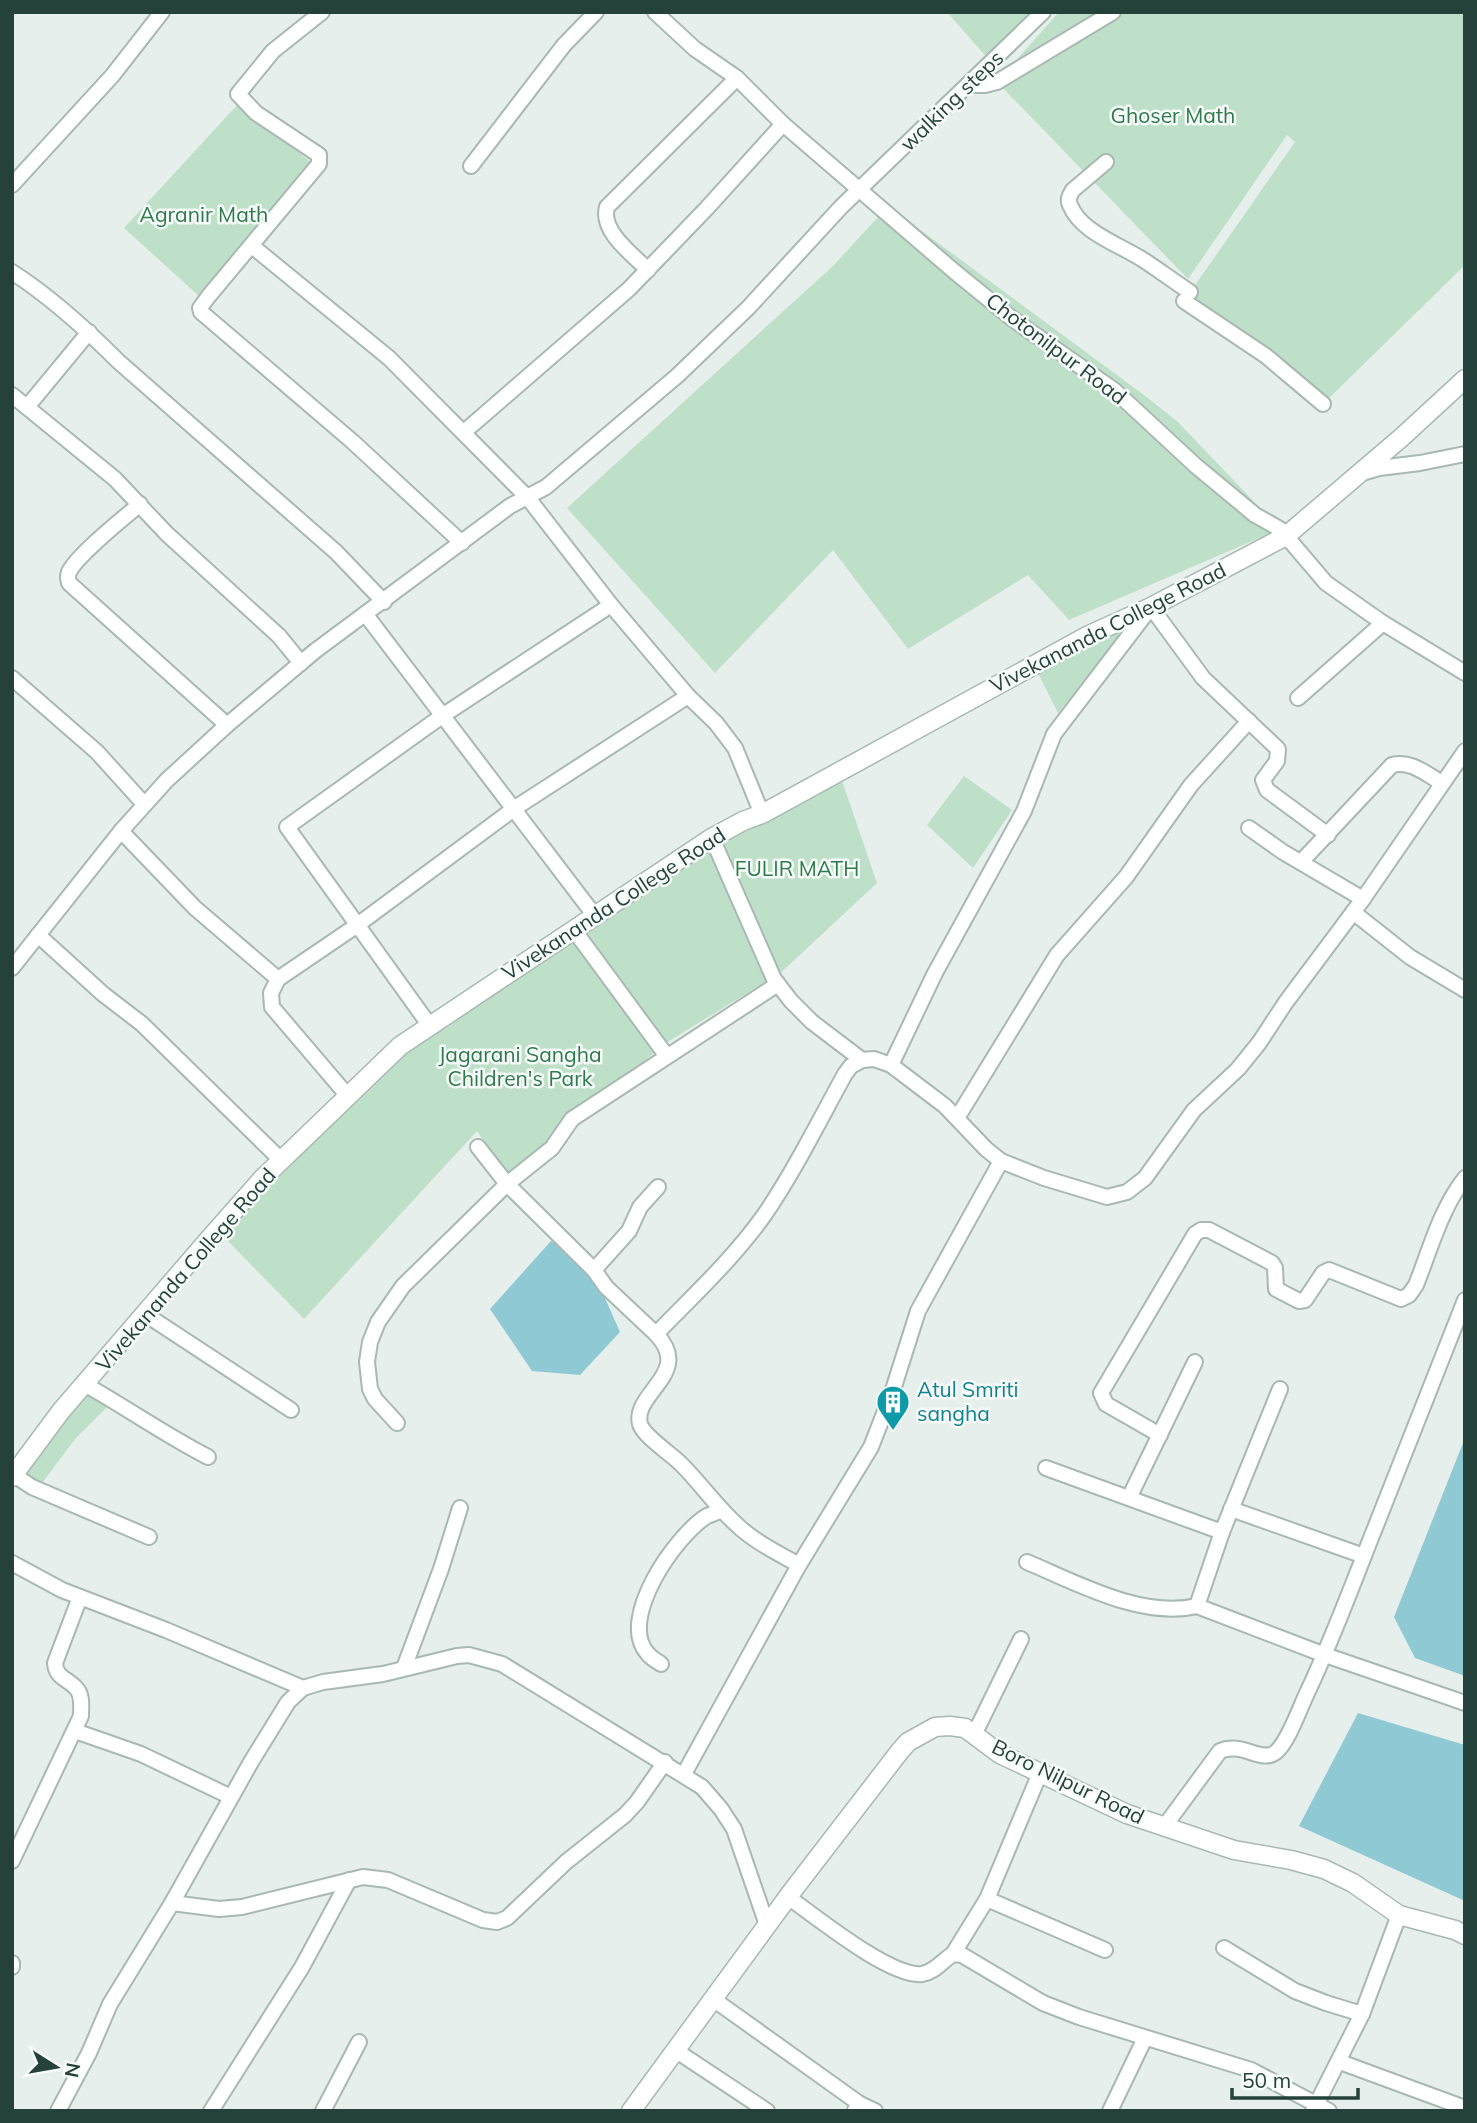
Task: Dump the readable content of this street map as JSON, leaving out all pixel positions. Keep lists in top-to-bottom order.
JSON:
{
  "streets": {
    "street": [
      "walking steps",
      "Chotonilpur Road",
      "Vivekananda College Road",
      "Boro Nilpur Road"
    ]
  },
  "crossings": [
    ["walking steps", "Chotonilpur Road"],
    ["Chotonilpur Road", "Vivekananda College Road"]
  ],
  "parks": [
    "Ghoser Math",
    "Agranir Math",
    "FULIR MATH",
    "Jagarani Sangha Children's Park"
  ],
  "places": {
    "building": ["Atul Smriti sangha"]
  },
  "scale_bar": "50 m",
  "north": "right"
}
